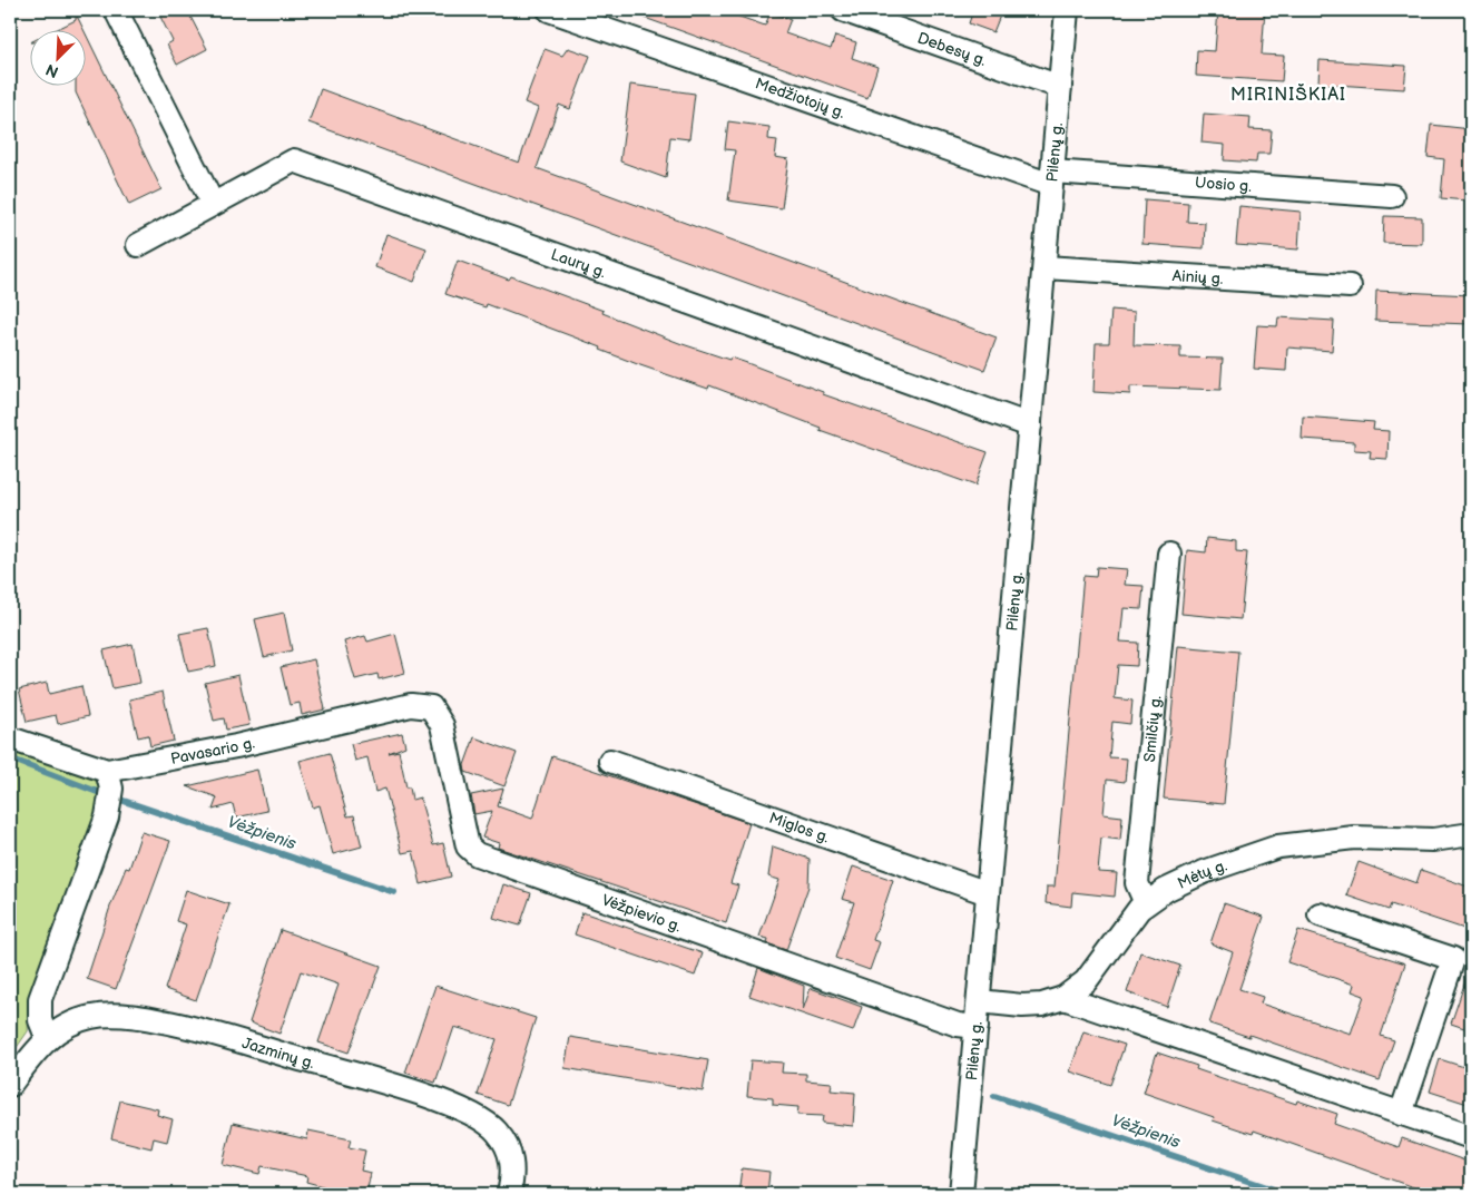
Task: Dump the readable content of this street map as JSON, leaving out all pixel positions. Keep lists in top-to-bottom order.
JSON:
{
  "streets": {
    "street": [
      "Debesų g.",
      "Medžiotojų g.",
      "Pilėnų g.",
      "Uosio g.",
      "Laurų g.",
      "Ainių g.",
      "Smilčių g.",
      "Pavasario g.",
      "Miglos g.",
      "Mėtų g.",
      "Vėžpievio g.",
      "Jazminų g."
    ]
  },
  "crossings": [
    ["Debesų g.", "Pilėnų g."],
    ["Medžiotojų g.", "Pilėnų g."],
    ["Medžiotojų g.", "Uosio g."],
    ["Pilėnų g.", "Uosio g."],
    ["Pilėnų g.", "Laurų g."],
    ["Pilėnų g.", "Ainių g."],
    ["Pilėnų g.", "Miglos g."],
    ["Pilėnų g.", "Mėtų g."],
    ["Pilėnų g.", "Vėžpievio g."],
    ["Smilčių g.", "Mėtų g."],
    ["Pavasario g.", "Vėžpievio g."]
  ],
  "districts": ["MIRINIŠKIAI"],
  "water": ["Vėžpienis"],
  "north": "bottom left"
}
